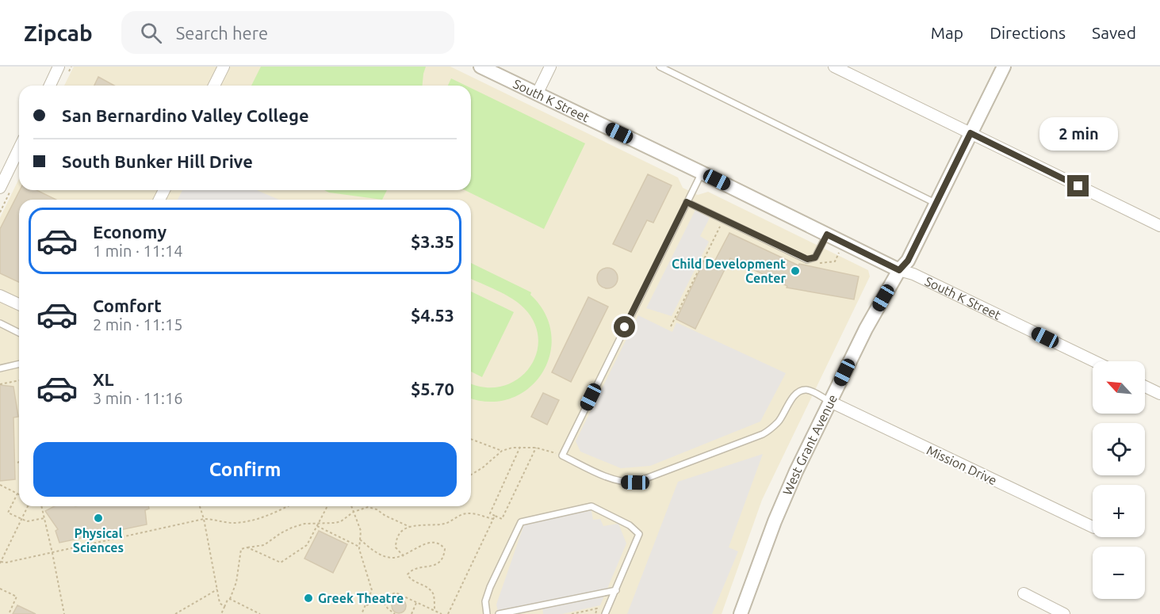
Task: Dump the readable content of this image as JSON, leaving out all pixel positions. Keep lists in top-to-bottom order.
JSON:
{
  "streets": {
    "street": ["South K Street", "West Grant Avenue", "Mission Drive"]
  },
  "crossings": [
    ["South K Street", "West Grant Avenue"],
    ["West Grant Avenue", "Mission Drive"]
  ],
  "places": ["Child Development Center", "Physical Sciences", "Greek Theatre"],
  "north": "top left",
  "page": {
    "header": "Zipcab",
    "search": "Search here",
    "nav": ["Map", "Directions", "Saved"],
    "banner": ["San Bernardino Valley College", "South Bunker Hill Drive"],
    "bubble": "2 min",
    "list": [
      {
        "name": "Economy",
        "note": "1 min · 11:14",
        "value": "$3.35"
      },
      {
        "name": "Comfort",
        "note": "2 min · 11:15",
        "value": "$4.53"
      },
      {
        "name": "XL",
        "note": "3 min · 11:16",
        "value": "$5.70"
      }
    ],
    "map_buttons": ["+", "−"],
    "buttons": "Confirm"
  }
}
